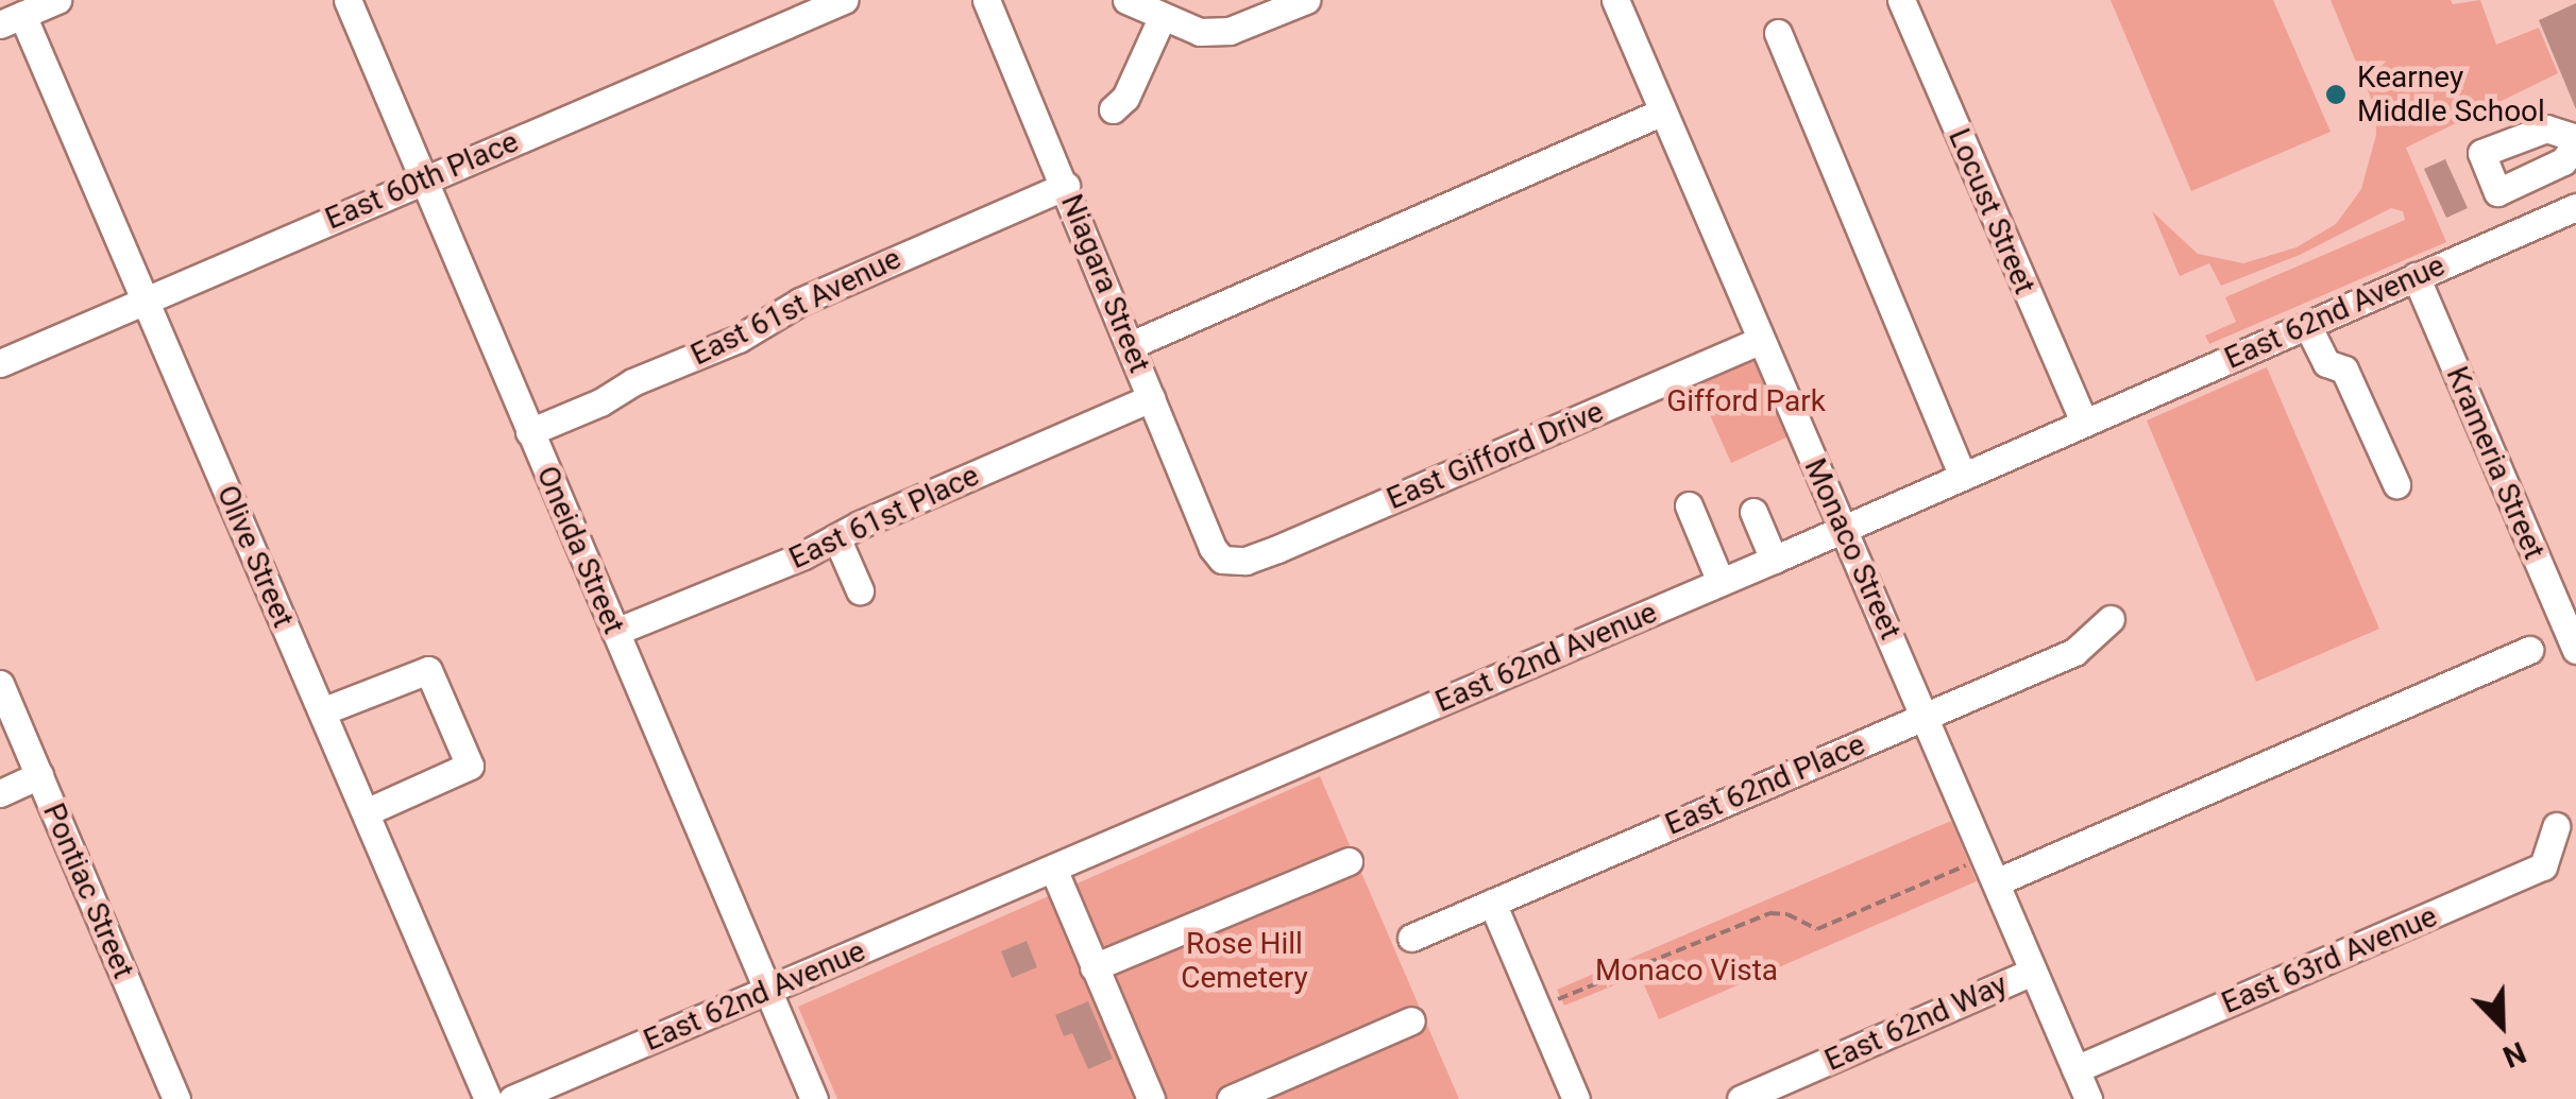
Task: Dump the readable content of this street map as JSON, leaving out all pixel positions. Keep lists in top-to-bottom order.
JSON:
{
  "streets": {
    "street": [
      "East 60th Place",
      "Locust Street",
      "Niagara Street",
      "East 61st Avenue",
      "East 62nd Avenue",
      "East Gifford Drive",
      "Krameria Street",
      "East 61st Place",
      "Monaco Street",
      "Oneida Street",
      "Olive Street",
      "East 62nd Place",
      "Pontiac Street",
      "East 63rd Avenue",
      "East 62nd Way"
    ]
  },
  "crossings": [
    ["East 60th Place", "Oneida Street"],
    ["East 60th Place", "Olive Street"],
    ["Locust Street", "East 62nd Avenue"],
    ["Niagara Street", "East 61st Avenue"],
    ["Niagara Street", "East Gifford Drive"],
    ["Niagara Street", "East 61st Place"],
    ["East 61st Avenue", "Oneida Street"],
    ["East 62nd Avenue", "Krameria Street"],
    ["East 62nd Avenue", "Monaco Street"],
    ["East 62nd Avenue", "Oneida Street"],
    ["East Gifford Drive", "Monaco Street"],
    ["East 61st Place", "Oneida Street"],
    ["Monaco Street", "East 62nd Place"],
    ["Monaco Street", "East 63rd Avenue"],
    ["Monaco Street", "East 62nd Way"]
  ],
  "parks": ["Gifford Park", "Rose Hill Cemetery", "Monaco Vista"],
  "places": ["Kearney Middle School"],
  "north": "bottom right"
}
